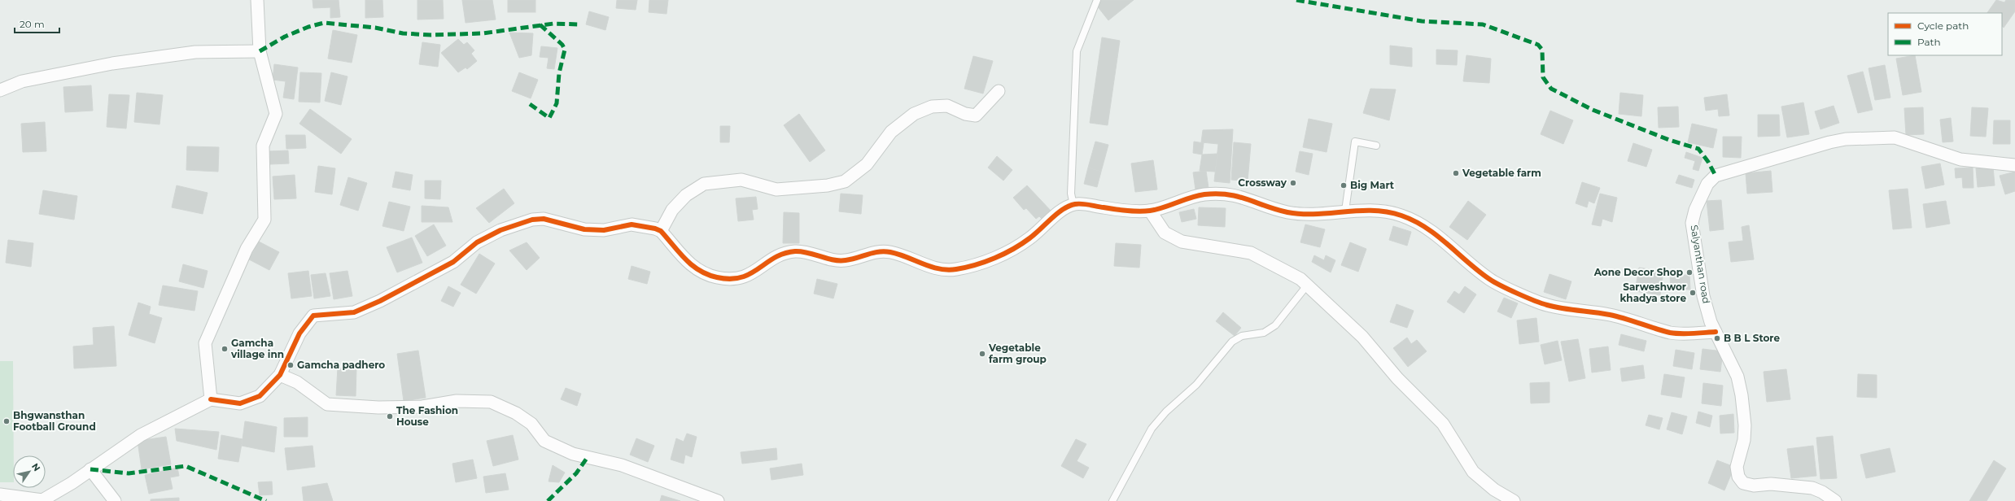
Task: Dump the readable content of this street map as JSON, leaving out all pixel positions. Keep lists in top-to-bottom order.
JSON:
{
  "streets": {
    "street": ["Salyanthan road"]
  },
  "places": [
    "Vegetable farm",
    "Crossway",
    "Big Mart",
    "Aone Decor Shop",
    "Sarweshwor khadya store",
    "B B L Store",
    "Gamcha village inn",
    "Vegetable farm group",
    "Gamcha padhero",
    "The Fashion House",
    "Bhgwansthan Football Ground"
  ],
  "legend": ["Cycle path", "Path"],
  "scale_bar": "20 m",
  "north": "top right"
}
